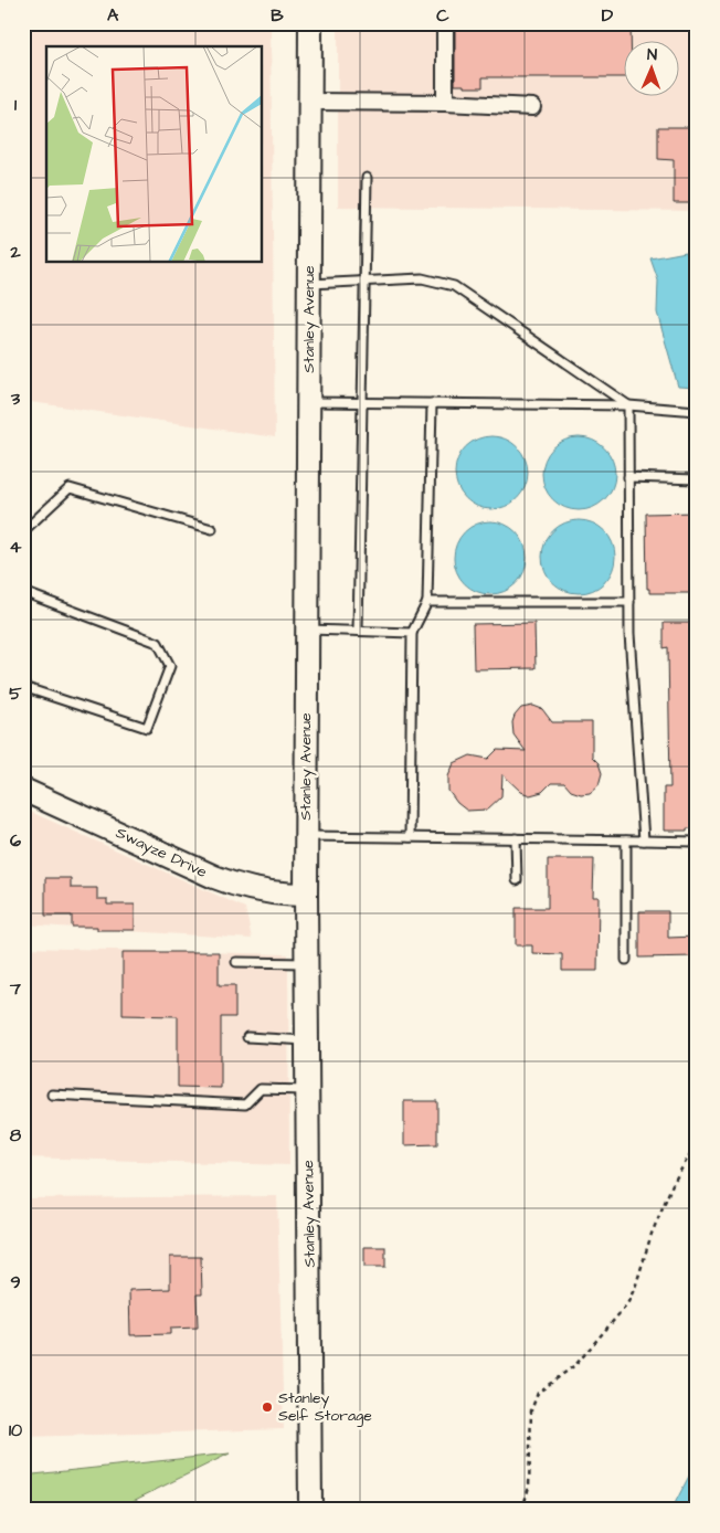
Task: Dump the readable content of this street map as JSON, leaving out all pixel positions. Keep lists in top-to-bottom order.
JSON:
{
  "streets": {
    "main road": ["Stanley Avenue", "Swayze Drive"]
  },
  "crossings": [
    ["Stanley Avenue", "Swayze Drive"]
  ],
  "places": ["Stanley Self Storage"],
  "north": "top",
  "grid": {
    "columns": [
      "A",
      "B",
      "C",
      "D"
    ],
    "rows": [
      "1",
      "2",
      "3",
      "4",
      "5",
      "6",
      "7",
      "8",
      "9",
      "10"
    ]
  }
}
